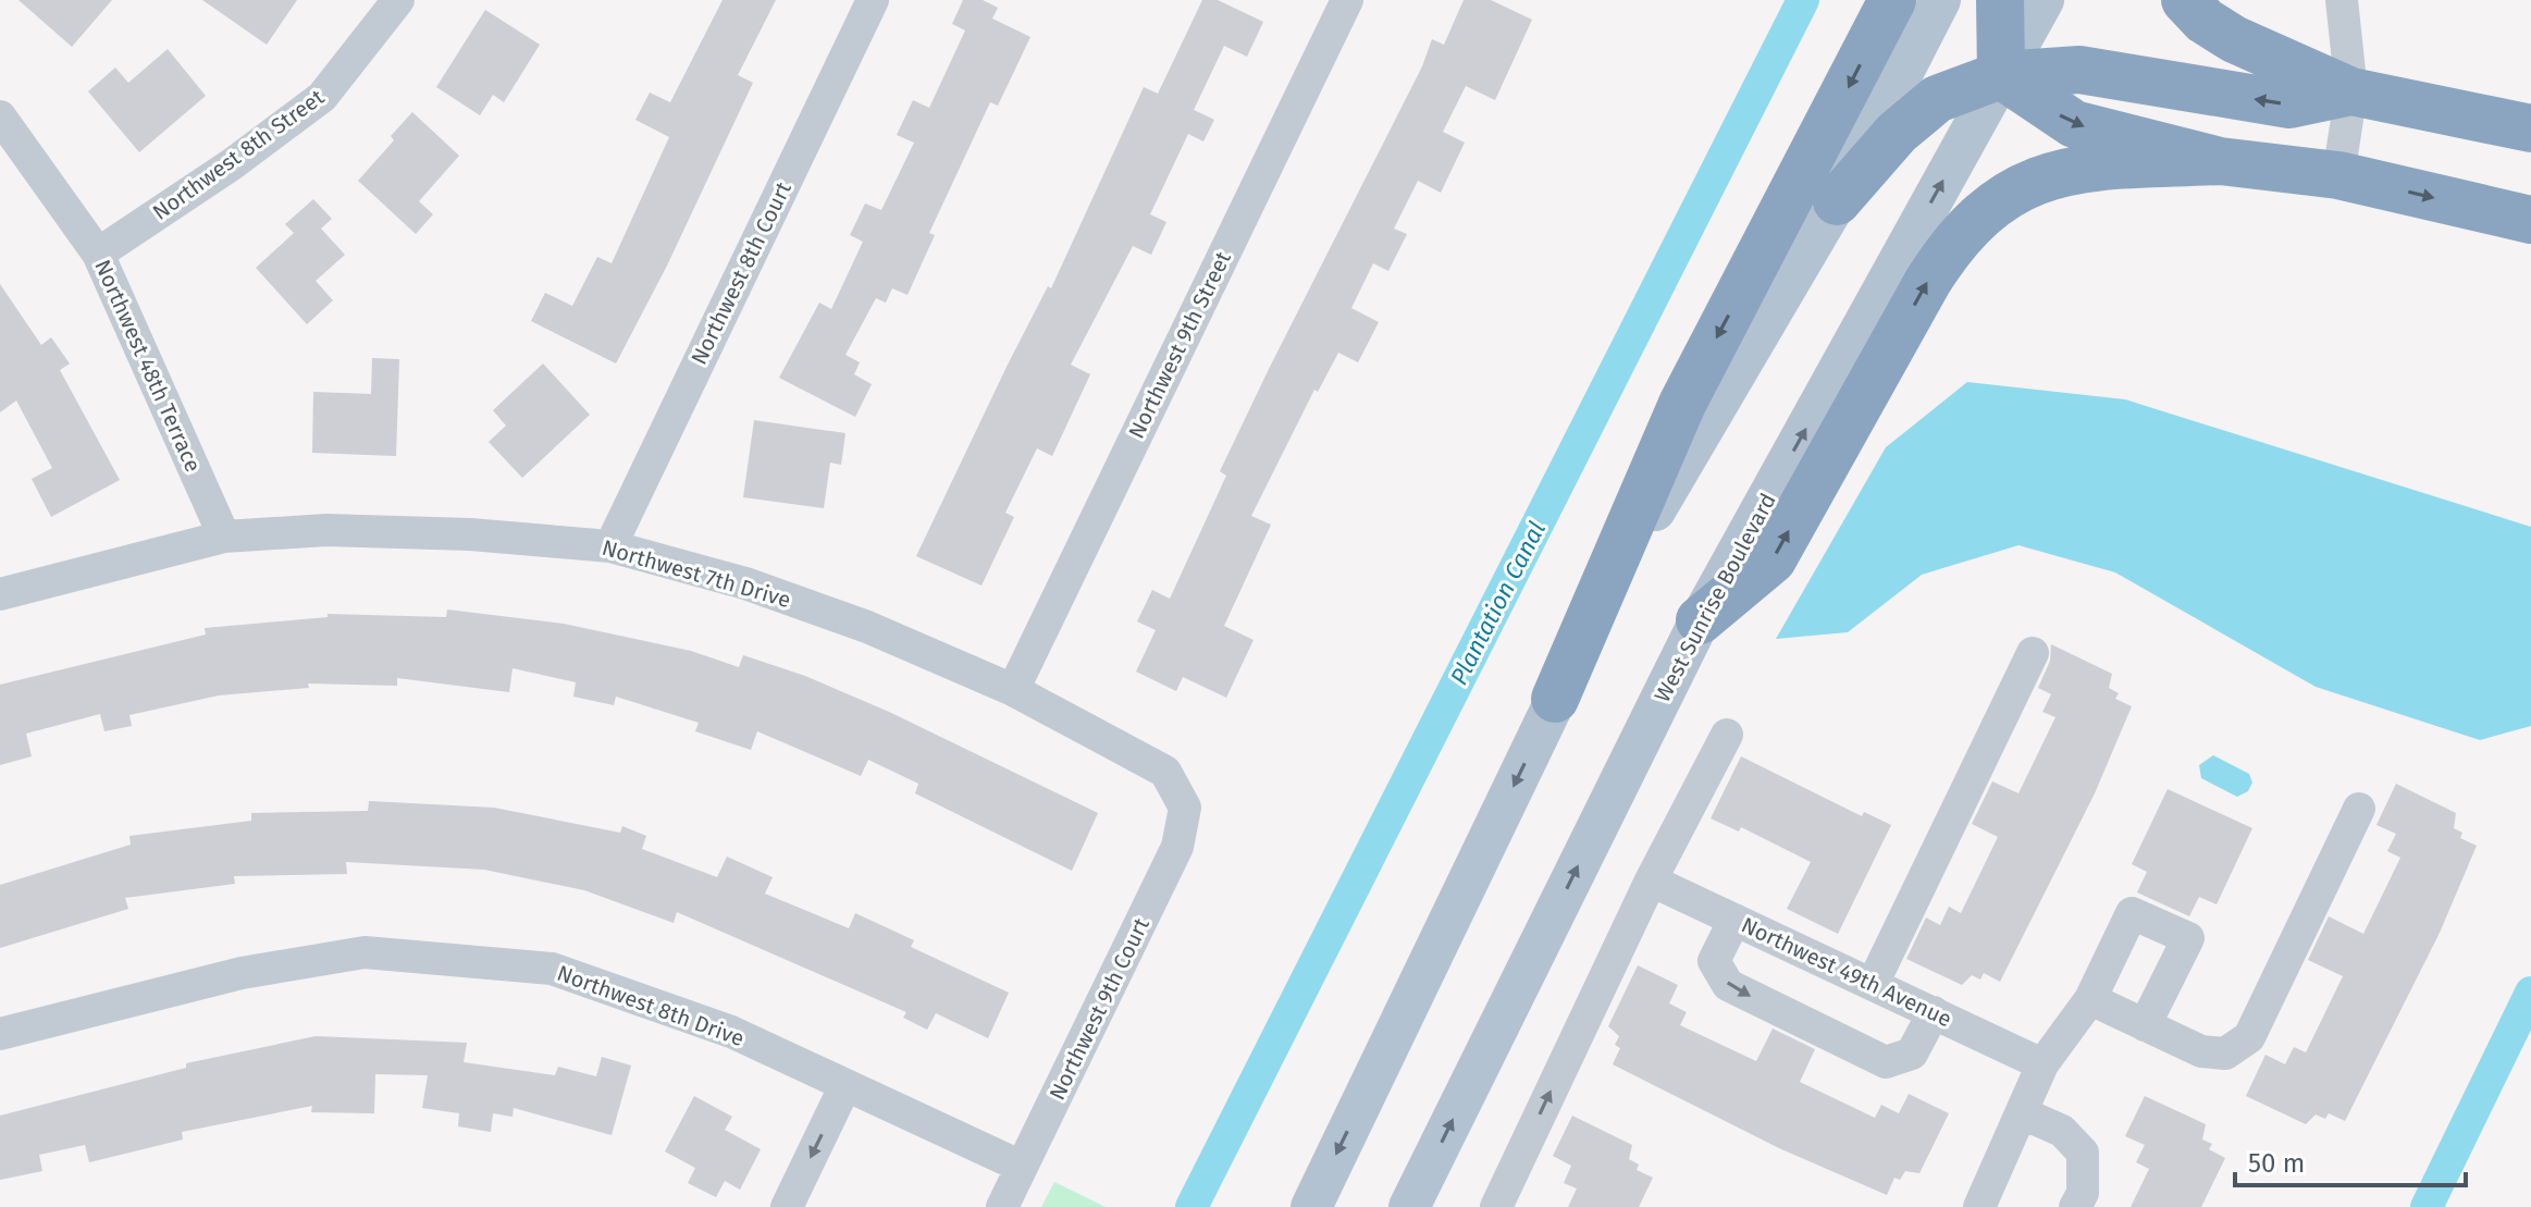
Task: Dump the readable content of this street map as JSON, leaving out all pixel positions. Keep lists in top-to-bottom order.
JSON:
{
  "streets": {
    "main road": ["West Sunrise Boulevard"],
    "street": [
      "Northwest 8th Street",
      "Northwest 8th Court",
      "Northwest 9th Street",
      "Northwest 48th Terrace",
      "Northwest 7th Drive",
      "Northwest 49th Avenue",
      "Northwest 8th Drive",
      "Northwest 9th Court"
    ]
  },
  "crossings": [
    ["Northwest 8th Street", "Northwest 48th Terrace"],
    ["Northwest 8th Court", "Northwest 7th Drive"],
    ["Northwest 9th Street", "Northwest 7th Drive"],
    ["Northwest 48th Terrace", "Northwest 7th Drive"],
    ["Northwest 7th Drive", "Northwest 9th Court"],
    ["Northwest 8th Drive", "Northwest 9th Court"]
  ],
  "water": ["Plantation Canal"],
  "scale_bar": "50 m"
}
